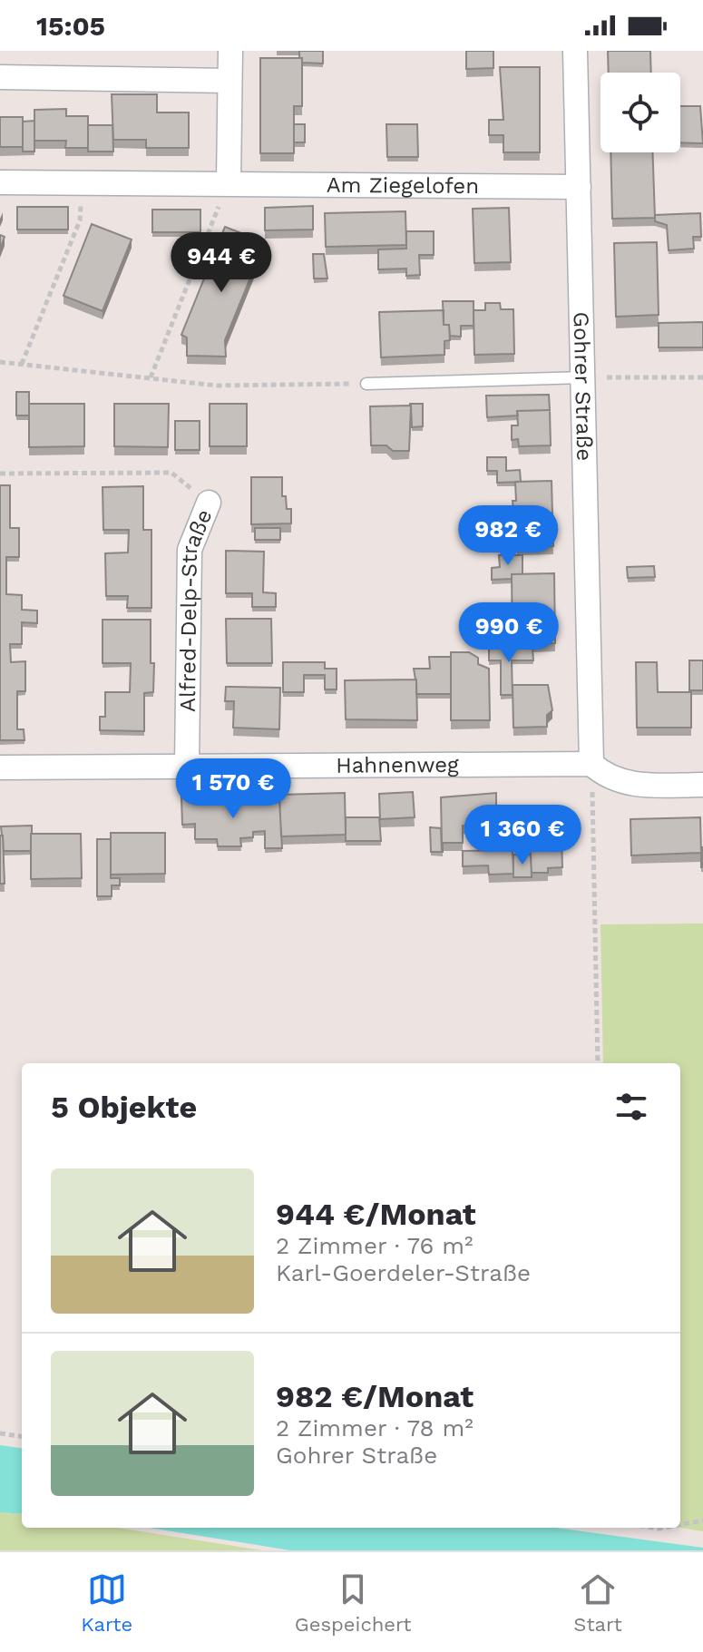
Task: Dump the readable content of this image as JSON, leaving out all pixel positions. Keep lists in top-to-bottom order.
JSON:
{
  "streets": {
    "street": [
      "Am Ziegelofen",
      "Gohrer Straße",
      "Alfred-Delp-Straße",
      "Hahnenweg"
    ]
  },
  "crossings": [
    ["Am Ziegelofen", "Gohrer Straße"],
    ["Gohrer Straße", "Hahnenweg"],
    ["Alfred-Delp-Straße", "Hahnenweg"]
  ],
  "page": {
    "status": "15:05",
    "price": [
      "944 €",
      "982 €",
      "990 €",
      "1 570 €",
      "1 360 €"
    ],
    "heading": "5 Objekte",
    "list": [
      {
        "name": "944 €/Monat",
        "note": "2 Zimmer · 76 m² · Karl-Goerdeler-Straße"
      },
      {
        "name": "982 €/Monat",
        "note": "2 Zimmer · 78 m² · Gohrer Straße"
      }
    ],
    "tabs": ["Karte", "Gespeichert", "Start"]
  }
}
